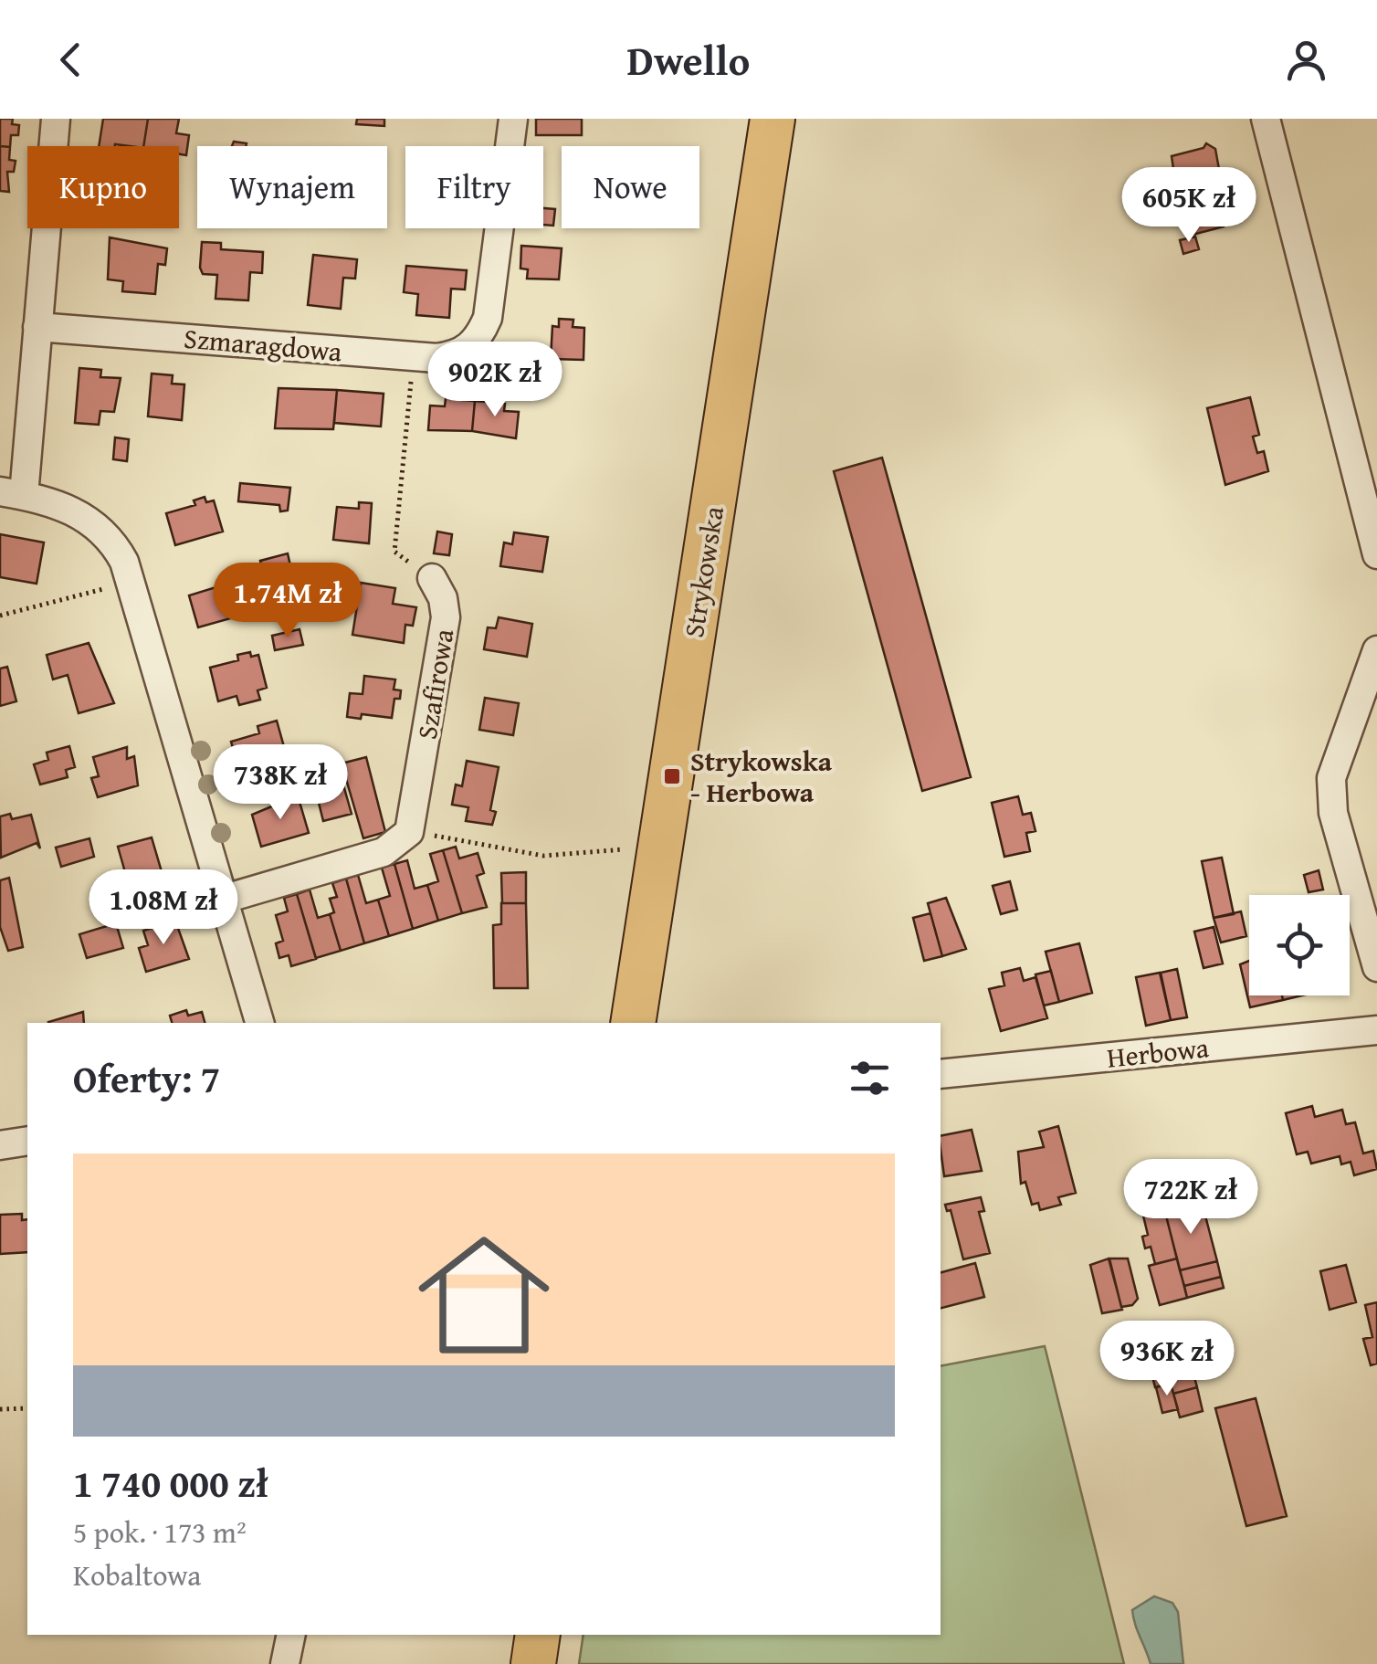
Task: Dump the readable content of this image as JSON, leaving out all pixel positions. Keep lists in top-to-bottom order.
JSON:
{
  "streets": {
    "main road": ["Strykowska"],
    "street": ["Szmaragdowa", "Szafirowa", "Herbowa"]
  },
  "places": {
    "transit": ["Strykowska - Herbowa"]
  },
  "page": {
    "header": "Dwello",
    "chip": [
      "Kupno",
      "Wynajem",
      "Filtry",
      "Nowe"
    ],
    "price": [
      "605K zł",
      "902K zł",
      "1.74M zł",
      "738K zł",
      "1.08M zł",
      "722K zł",
      "936K zł"
    ],
    "heading": "Oferty: 7",
    "list": [
      {
        "name": "1 740 000 zł",
        "note": "5 pok. · 173 m² · Kobaltowa"
      }
    ]
  }
}
